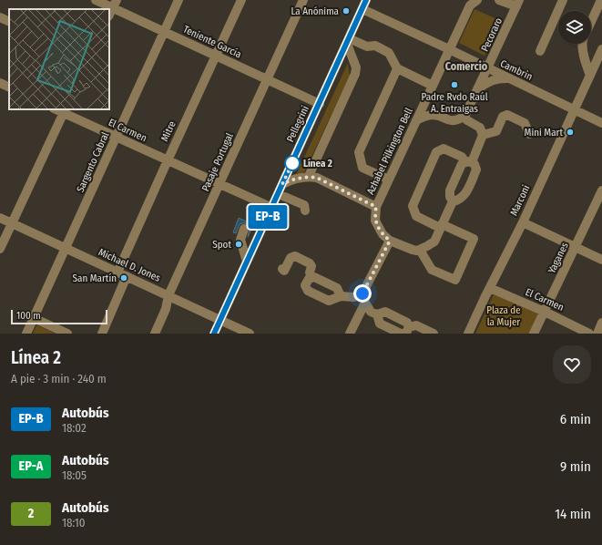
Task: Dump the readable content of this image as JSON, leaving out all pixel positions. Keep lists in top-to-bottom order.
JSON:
{
  "streets": {
    "street": [
      "Pecoraro",
      "Teniente García",
      "Cambrin",
      "Pellegrini",
      "El Carmen",
      "Mitre",
      "Azhabel Pilkington Bell",
      "Sargento Cabral",
      "Pasaje Portugal",
      "Marconi",
      "Yaganes",
      "Michael D. Jones"
    ]
  },
  "crossings": [
    ["Pecoraro", "Cambrin"],
    ["Teniente García", "Pellegrini"],
    ["Teniente García", "Mitre"],
    ["Teniente García", "Sargento Cabral"],
    ["Teniente García", "Pasaje Portugal"],
    ["Cambrin", "Pellegrini"],
    ["Cambrin", "Azhabel Pilkington Bell"],
    ["Cambrin", "Marconi"],
    ["Pellegrini", "El Carmen"],
    ["Pellegrini", "Michael D. Jones"],
    ["El Carmen", "Mitre"],
    ["El Carmen", "Sargento Cabral"],
    ["El Carmen", "Pasaje Portugal"],
    ["El Carmen", "Marconi"],
    ["El Carmen", "Yaganes"],
    ["Mitre", "Michael D. Jones"],
    ["Sargento Cabral", "Michael D. Jones"],
    ["Pasaje Portugal", "Michael D. Jones"]
  ],
  "districts": ["Comercio"],
  "parks": ["Plaza de la Mujer"],
  "places": [
    "La Anónima",
    "Padre Rvdo Raúl A. Entraigas",
    "Mini Mart",
    "Línea 2",
    "Spot",
    "San Martín"
  ],
  "lines": ["bus line EP-B"],
  "scale_bar": "100 m",
  "page": {
    "on_map": "EP-B",
    "scale": "100 m",
    "heading": ["Línea 2", "A pie · 3 min · 240 m"],
    "list": [
      {
        "mark": "EP-B",
        "name": "Autobús",
        "note": "18:02",
        "value": "6 min"
      },
      {
        "mark": "EP-A",
        "name": "Autobús",
        "note": "18:05",
        "value": "9 min"
      },
      {
        "mark": "2",
        "name": "Autobús",
        "note": "18:10",
        "value": "14 min"
      }
    ]
  }
}
